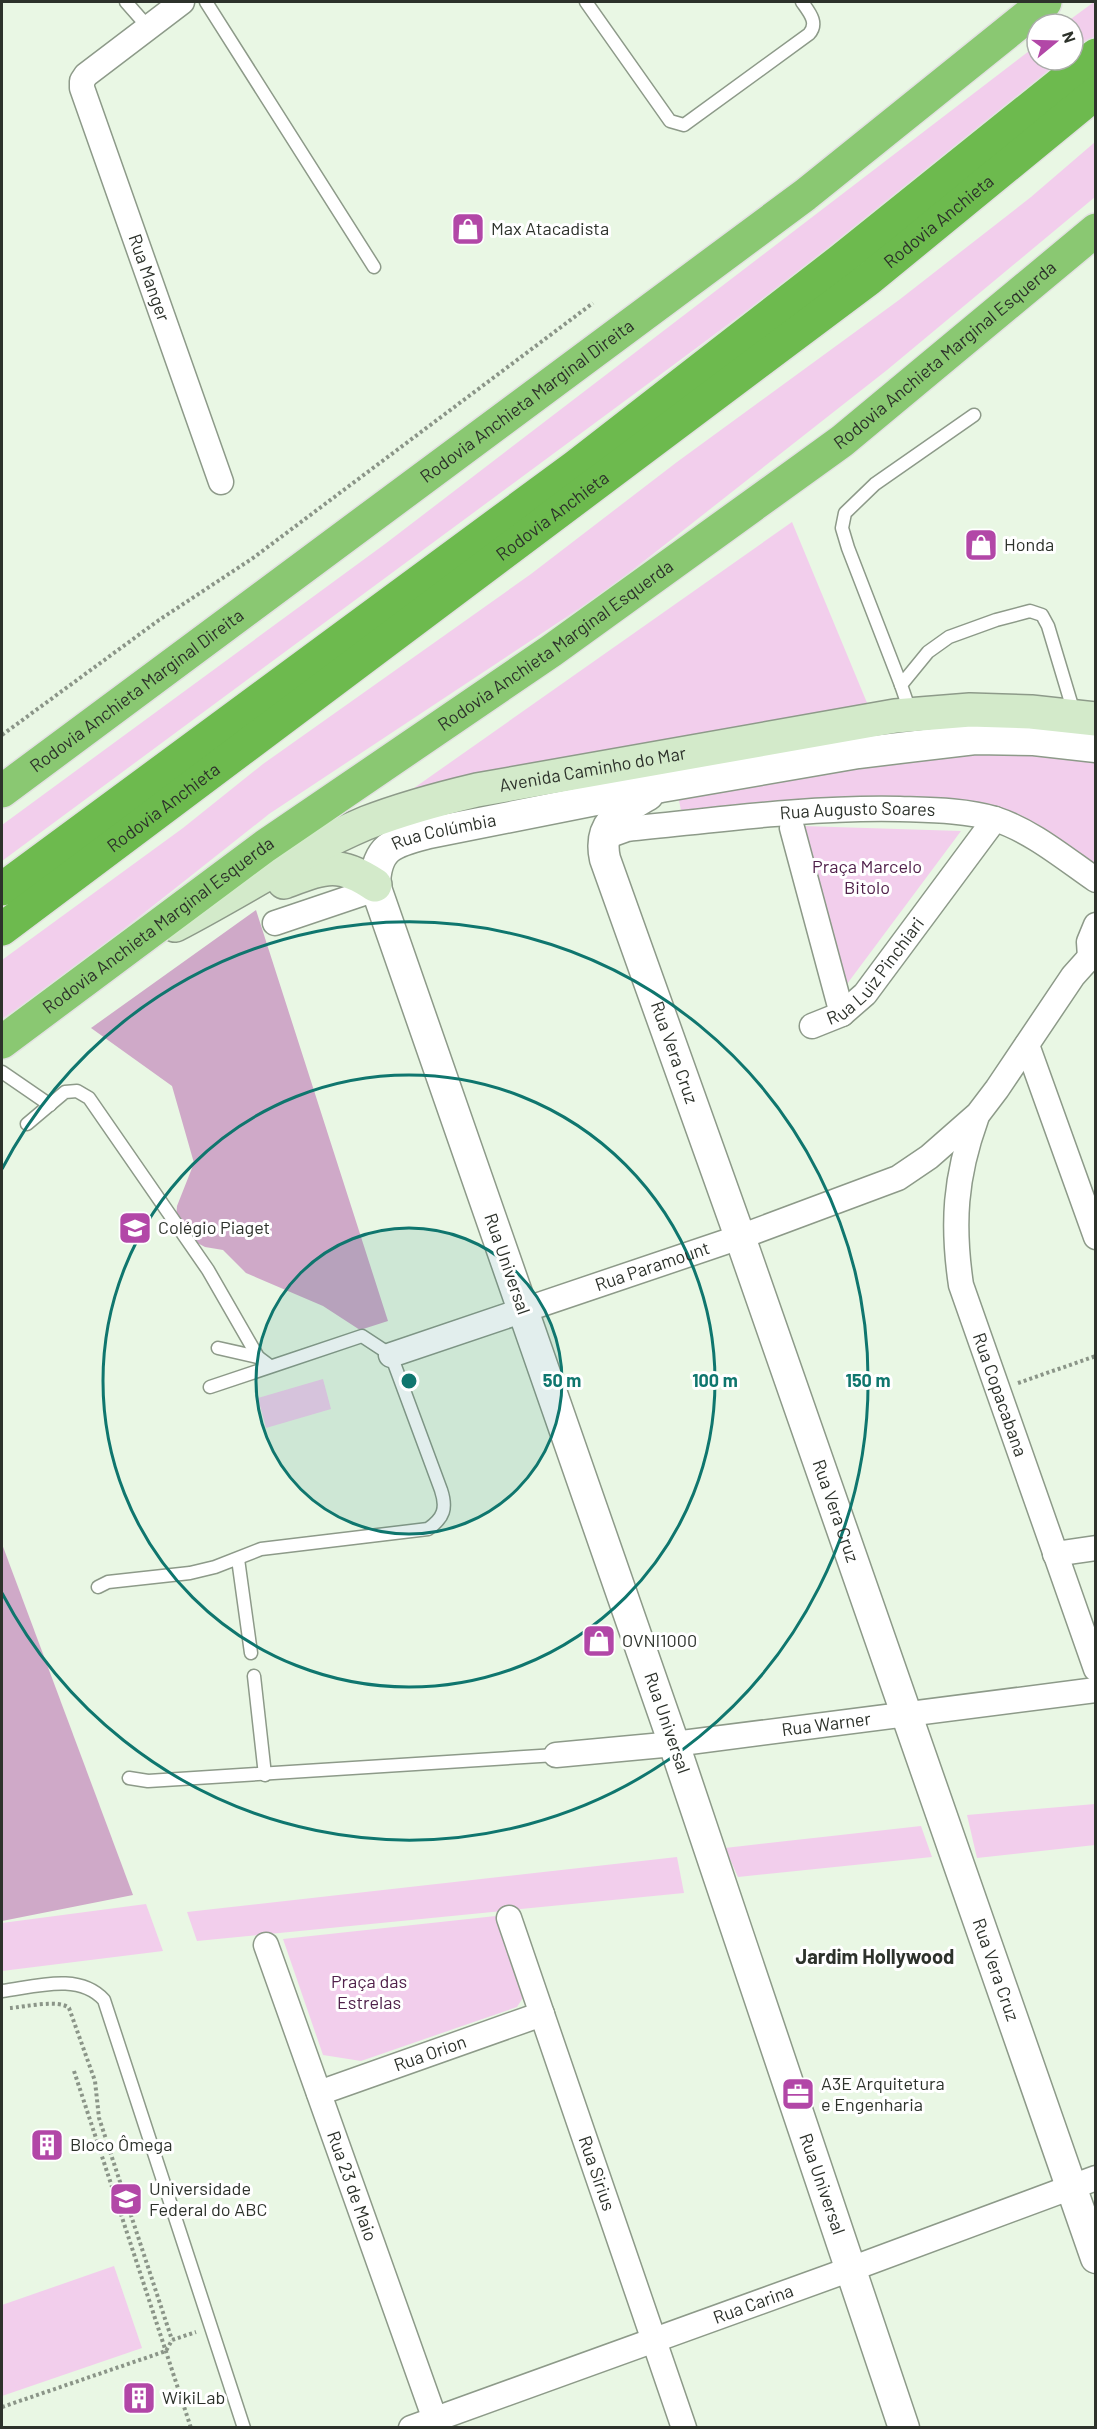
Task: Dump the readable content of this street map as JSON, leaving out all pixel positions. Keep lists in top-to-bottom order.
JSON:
{
  "streets": {
    "highway": ["Rodovia Anchieta", "Rodovia Anchieta Marginal Esquerda", "Rodovia Anchieta Marginal Direita"],
    "main road": ["Avenida Caminho do Mar"],
    "street": [
      "Rua Manger",
      "Rua Augusto Soares",
      "Rua Colúmbia",
      "Rua Luiz Pinchiari",
      "Rua Vera Cruz",
      "Rua Universal",
      "Rua Paramount",
      "Rua Copacabana",
      "Rua Warner",
      "Rua Orion",
      "Rua Sirius",
      "Rua 23 de Maio",
      "Rua Carina"
    ]
  },
  "crossings": [
    ["Rodovia Anchieta Marginal Esquerda", "Avenida Caminho do Mar"],
    ["Avenida Caminho do Mar", "Rua Colúmbia"],
    ["Rua Augusto Soares", "Rua Colúmbia"],
    ["Rua Augusto Soares", "Rua Luiz Pinchiari"],
    ["Rua Augusto Soares", "Rua Vera Cruz"],
    ["Rua Colúmbia", "Rua Vera Cruz"],
    ["Rua Colúmbia", "Rua Universal"],
    ["Rua Vera Cruz", "Rua Paramount"],
    ["Rua Vera Cruz", "Rua Warner"],
    ["Rua Vera Cruz", "Rua Carina"],
    ["Rua Universal", "Rua Paramount"],
    ["Rua Universal", "Rua Warner"],
    ["Rua Universal", "Rua Carina"],
    ["Rua Paramount", "Rua Copacabana"],
    ["Rua Orion", "Rua Sirius"],
    ["Rua Orion", "Rua 23 de Maio"],
    ["Rua Sirius", "Rua Carina"],
    ["Rua 23 de Maio", "Rua Carina"]
  ],
  "districts": ["Jardim Hollywood"],
  "parks": ["Praça Marcelo Bitolo", "Praça das Estrelas"],
  "places": {
    "shop": ["Max Atacadista", "Honda", "OVNI1000"],
    "school or university": ["Colégio Piaget", "Universidade Federal do ABC"],
    "office": ["A3E Arquitetura e Engenharia"],
    "building": ["Bloco Ômega", "WikiLab"]
  },
  "north": "right",
  "rings": ["50 m", "100 m", "150 m"]
}
